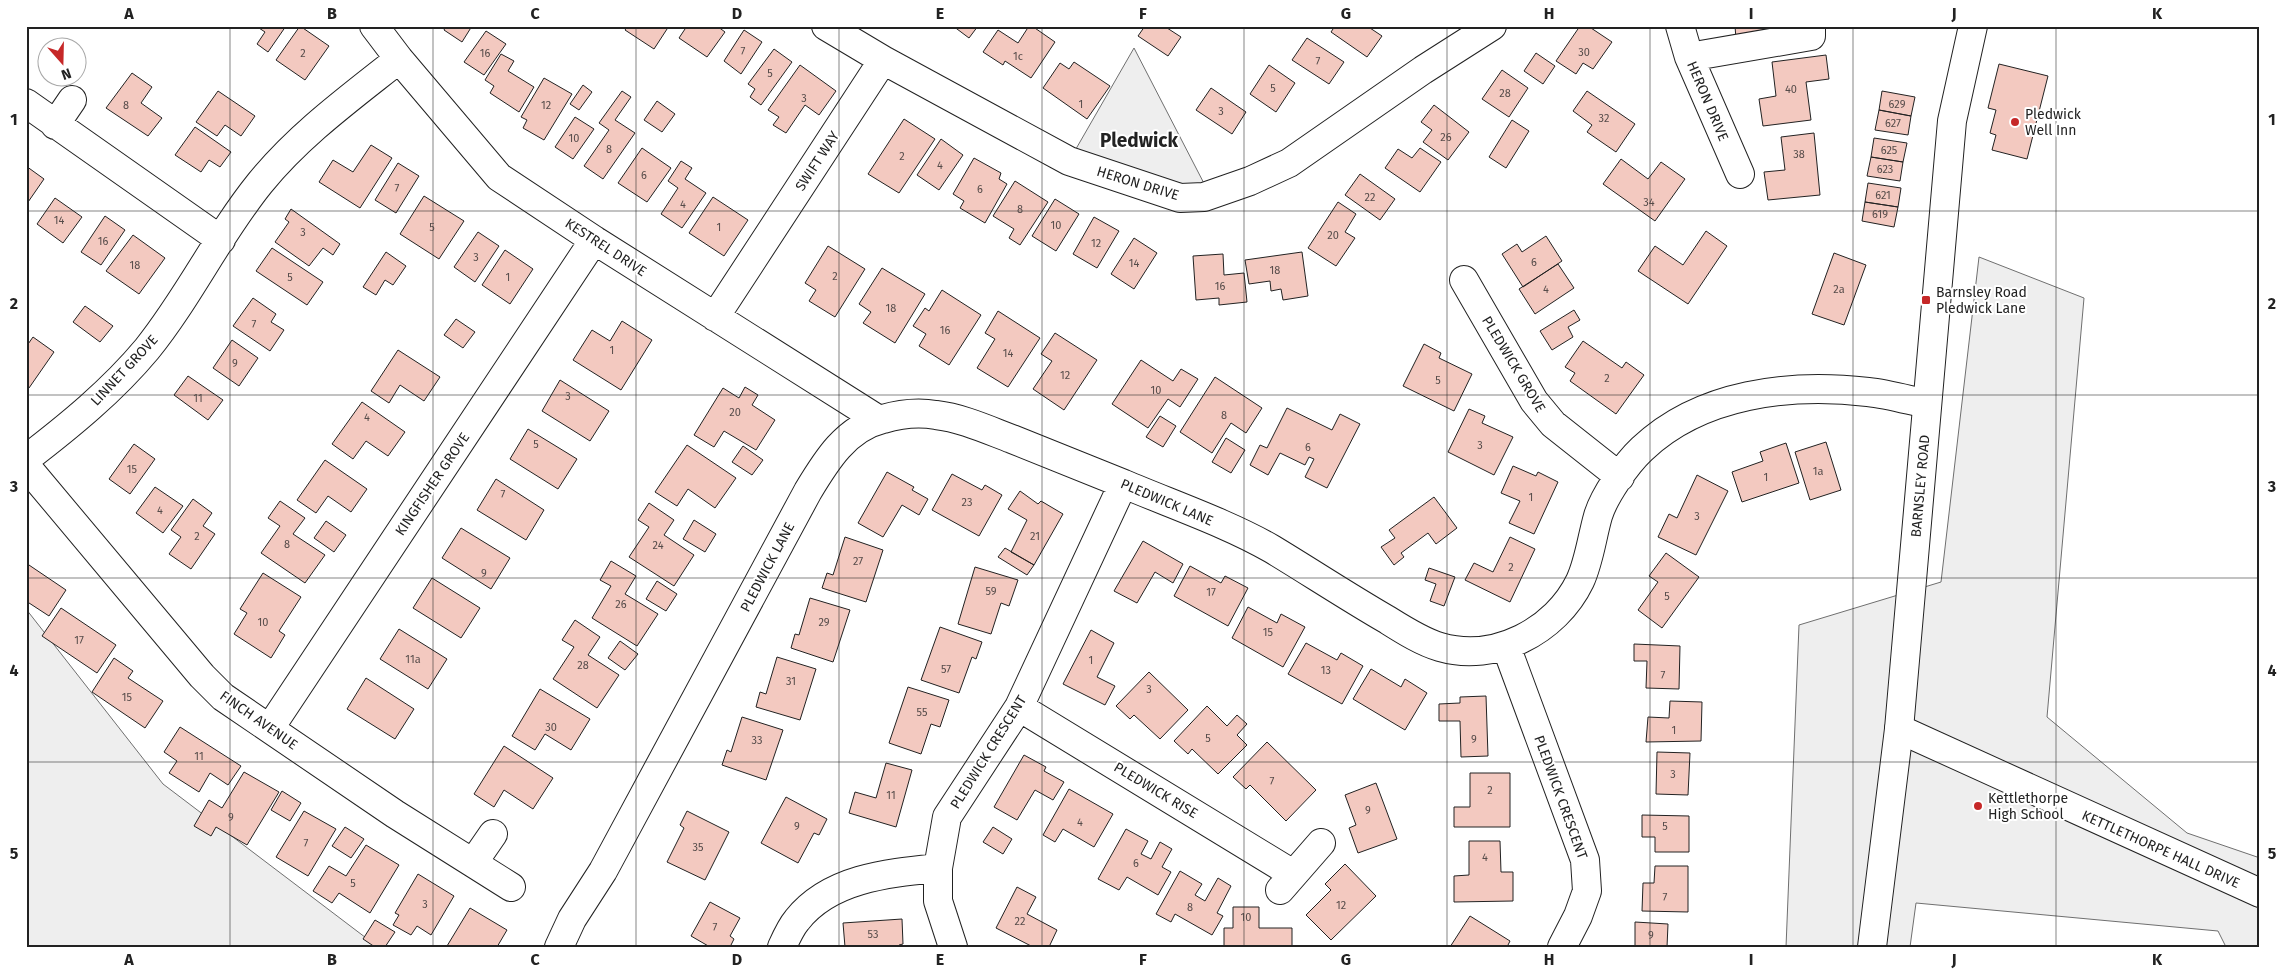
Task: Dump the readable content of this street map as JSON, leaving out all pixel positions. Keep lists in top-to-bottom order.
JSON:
{
  "streets": {
    "street": [
      "HERON DRIVE",
      "SWIFT WAY",
      "KESTREL DRIVE",
      "PLEDWICK GROVE",
      "LINNET GROVE",
      "KINGFISHER GROVE",
      "BARNSLEY ROAD",
      "PLEDWICK LANE",
      "FINCH AVENUE",
      "PLEDWICK CRESCENT",
      "PLEDWICK RISE",
      "KETTLETHORPE HALL DRIVE"
    ]
  },
  "crossings": [
    ["HERON DRIVE", "SWIFT WAY"],
    ["SWIFT WAY", "KESTREL DRIVE"],
    ["KESTREL DRIVE", "LINNET GROVE"],
    ["KESTREL DRIVE", "KINGFISHER GROVE"],
    ["KESTREL DRIVE", "PLEDWICK LANE"],
    ["PLEDWICK GROVE", "PLEDWICK LANE"],
    ["KINGFISHER GROVE", "FINCH AVENUE"],
    ["BARNSLEY ROAD", "PLEDWICK LANE"],
    ["BARNSLEY ROAD", "KETTLETHORPE HALL DRIVE"],
    ["PLEDWICK LANE", "PLEDWICK CRESCENT"],
    ["PLEDWICK CRESCENT", "PLEDWICK RISE"]
  ],
  "districts": ["Pledwick"],
  "places": {
    "other": ["Pledwick Well Inn", "Kettlethorpe High School"],
    "transit": ["Barnsley Road Pledwick Lane"]
  },
  "house_numbers": [
    "7",
    "30",
    "2",
    "16",
    "1c",
    "7",
    "5",
    "5",
    "40",
    "28",
    "3",
    "1",
    "629",
    "8",
    "12",
    "3",
    "32",
    "627",
    "26",
    "10",
    "8",
    "625",
    "38",
    "2",
    "4",
    "623",
    "6",
    "7",
    "6",
    "621",
    "22",
    "34",
    "4",
    "8",
    "619",
    "14",
    "10",
    "5",
    "1",
    "3",
    "20",
    "16",
    "12",
    "3",
    "6",
    "14",
    "18",
    "18",
    "2",
    "5",
    "1",
    "16",
    "4",
    "2a",
    "18",
    "7",
    "16",
    "1",
    "14",
    "9",
    "12",
    "2",
    "5",
    "10",
    "3",
    "11",
    "20",
    "8",
    "4",
    "5",
    "3",
    "6",
    "15",
    "1a",
    "1",
    "7",
    "1",
    "23",
    "4",
    "3",
    "2",
    "21",
    "8",
    "24",
    "27",
    "2",
    "9",
    "59",
    "17",
    "5",
    "26",
    "10",
    "29",
    "15",
    "17",
    "11a",
    "1",
    "28",
    "57",
    "13",
    "7",
    "31",
    "3",
    "15",
    "55",
    "30",
    "1",
    "5",
    "9",
    "33",
    "11",
    "3",
    "7",
    "2",
    "11",
    "9",
    "9",
    "4",
    "9",
    "5",
    "7",
    "35",
    "4",
    "6",
    "5",
    "7",
    "3",
    "12",
    "8",
    "10",
    "22",
    "7",
    "53",
    "9"
  ],
  "north": "bottom",
  "grid": {
    "columns": [
      "A",
      "B",
      "C",
      "D",
      "E",
      "F",
      "G",
      "H",
      "I",
      "J",
      "K"
    ],
    "rows": [
      "1",
      "2",
      "3",
      "4",
      "5"
    ]
  }
}
